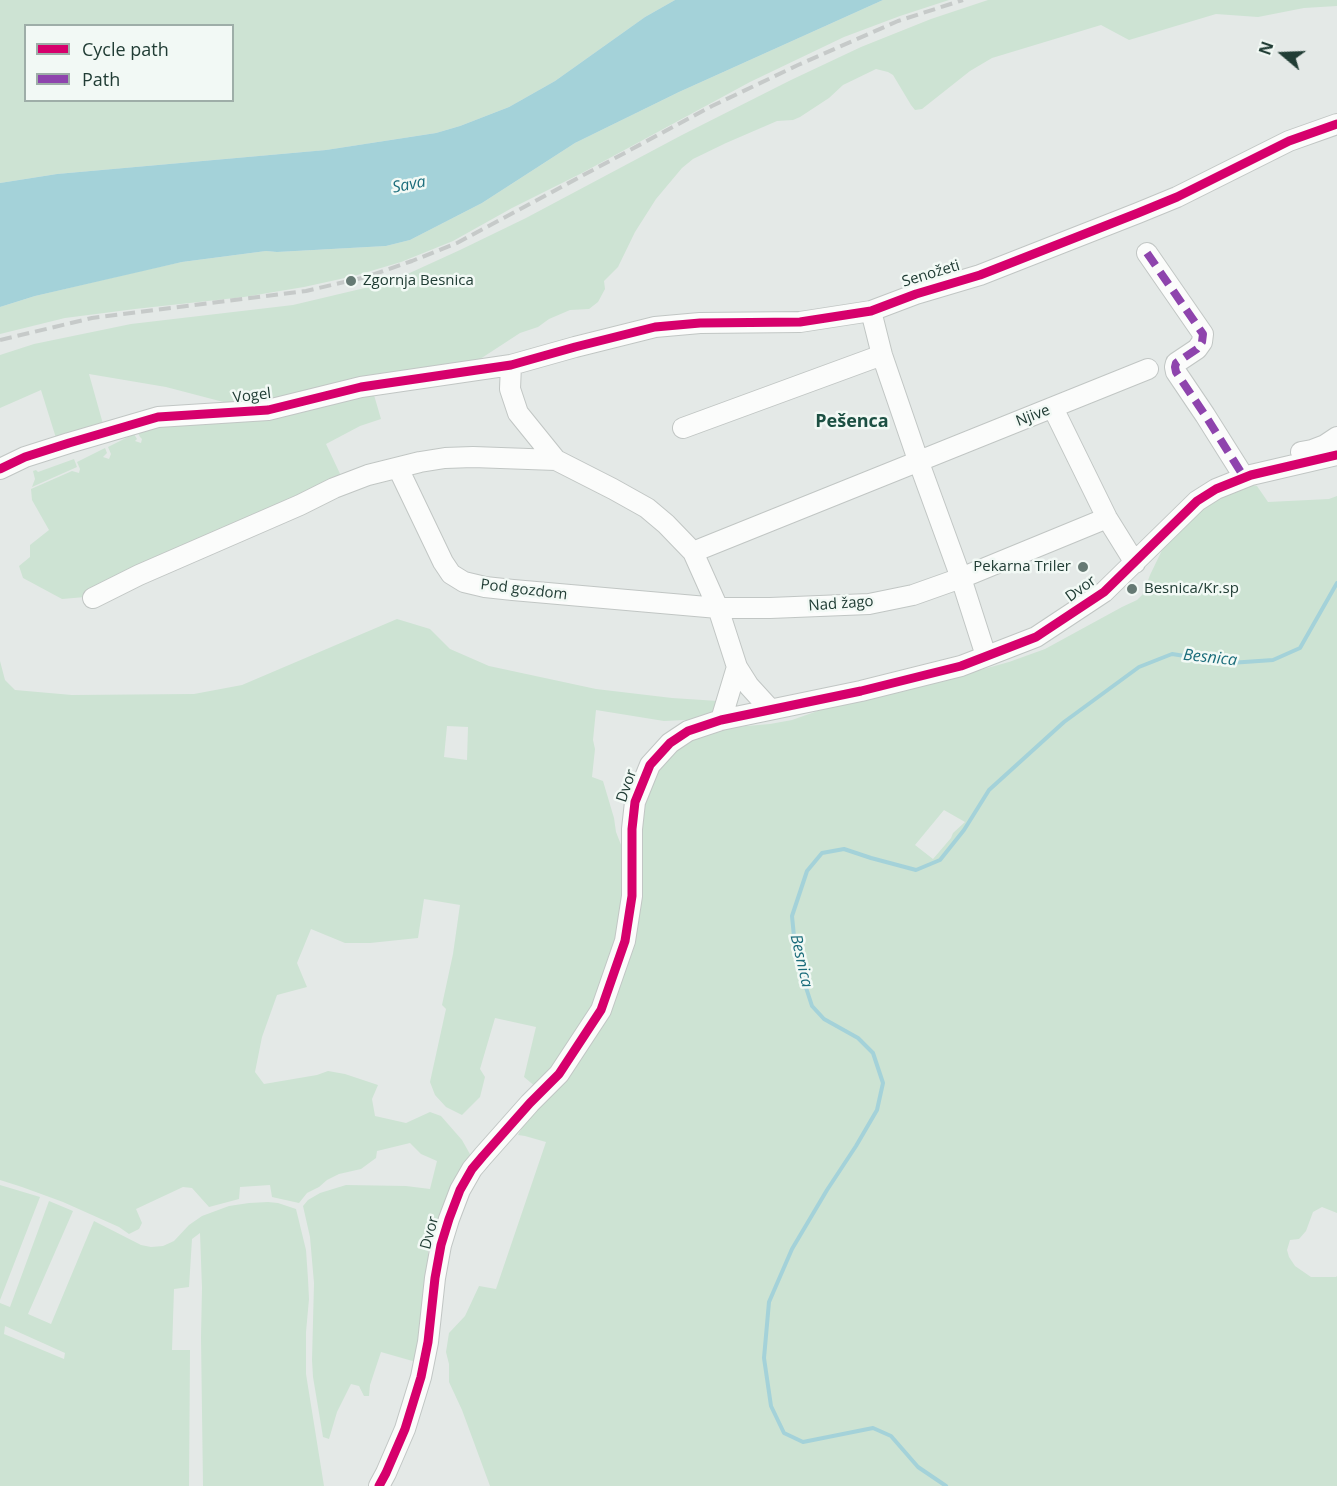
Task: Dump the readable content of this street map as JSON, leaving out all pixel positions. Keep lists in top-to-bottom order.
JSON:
{
  "streets": {
    "street": [
      "Senožeti",
      "Vogel",
      "Njive",
      "Dvor",
      "Pod gozdom",
      "Nad žago"
    ]
  },
  "crossings": [
    ["Senožeti", "Vogel"],
    ["Pod gozdom", "Nad žago"]
  ],
  "districts": ["Pešenca"],
  "water": ["Sava", "Besnica"],
  "places": ["Zgornja Besnica", "Pekarna Triler", "Besnica/Kr.sp"],
  "legend": ["Cycle path", "Path"],
  "north": "left"
}
